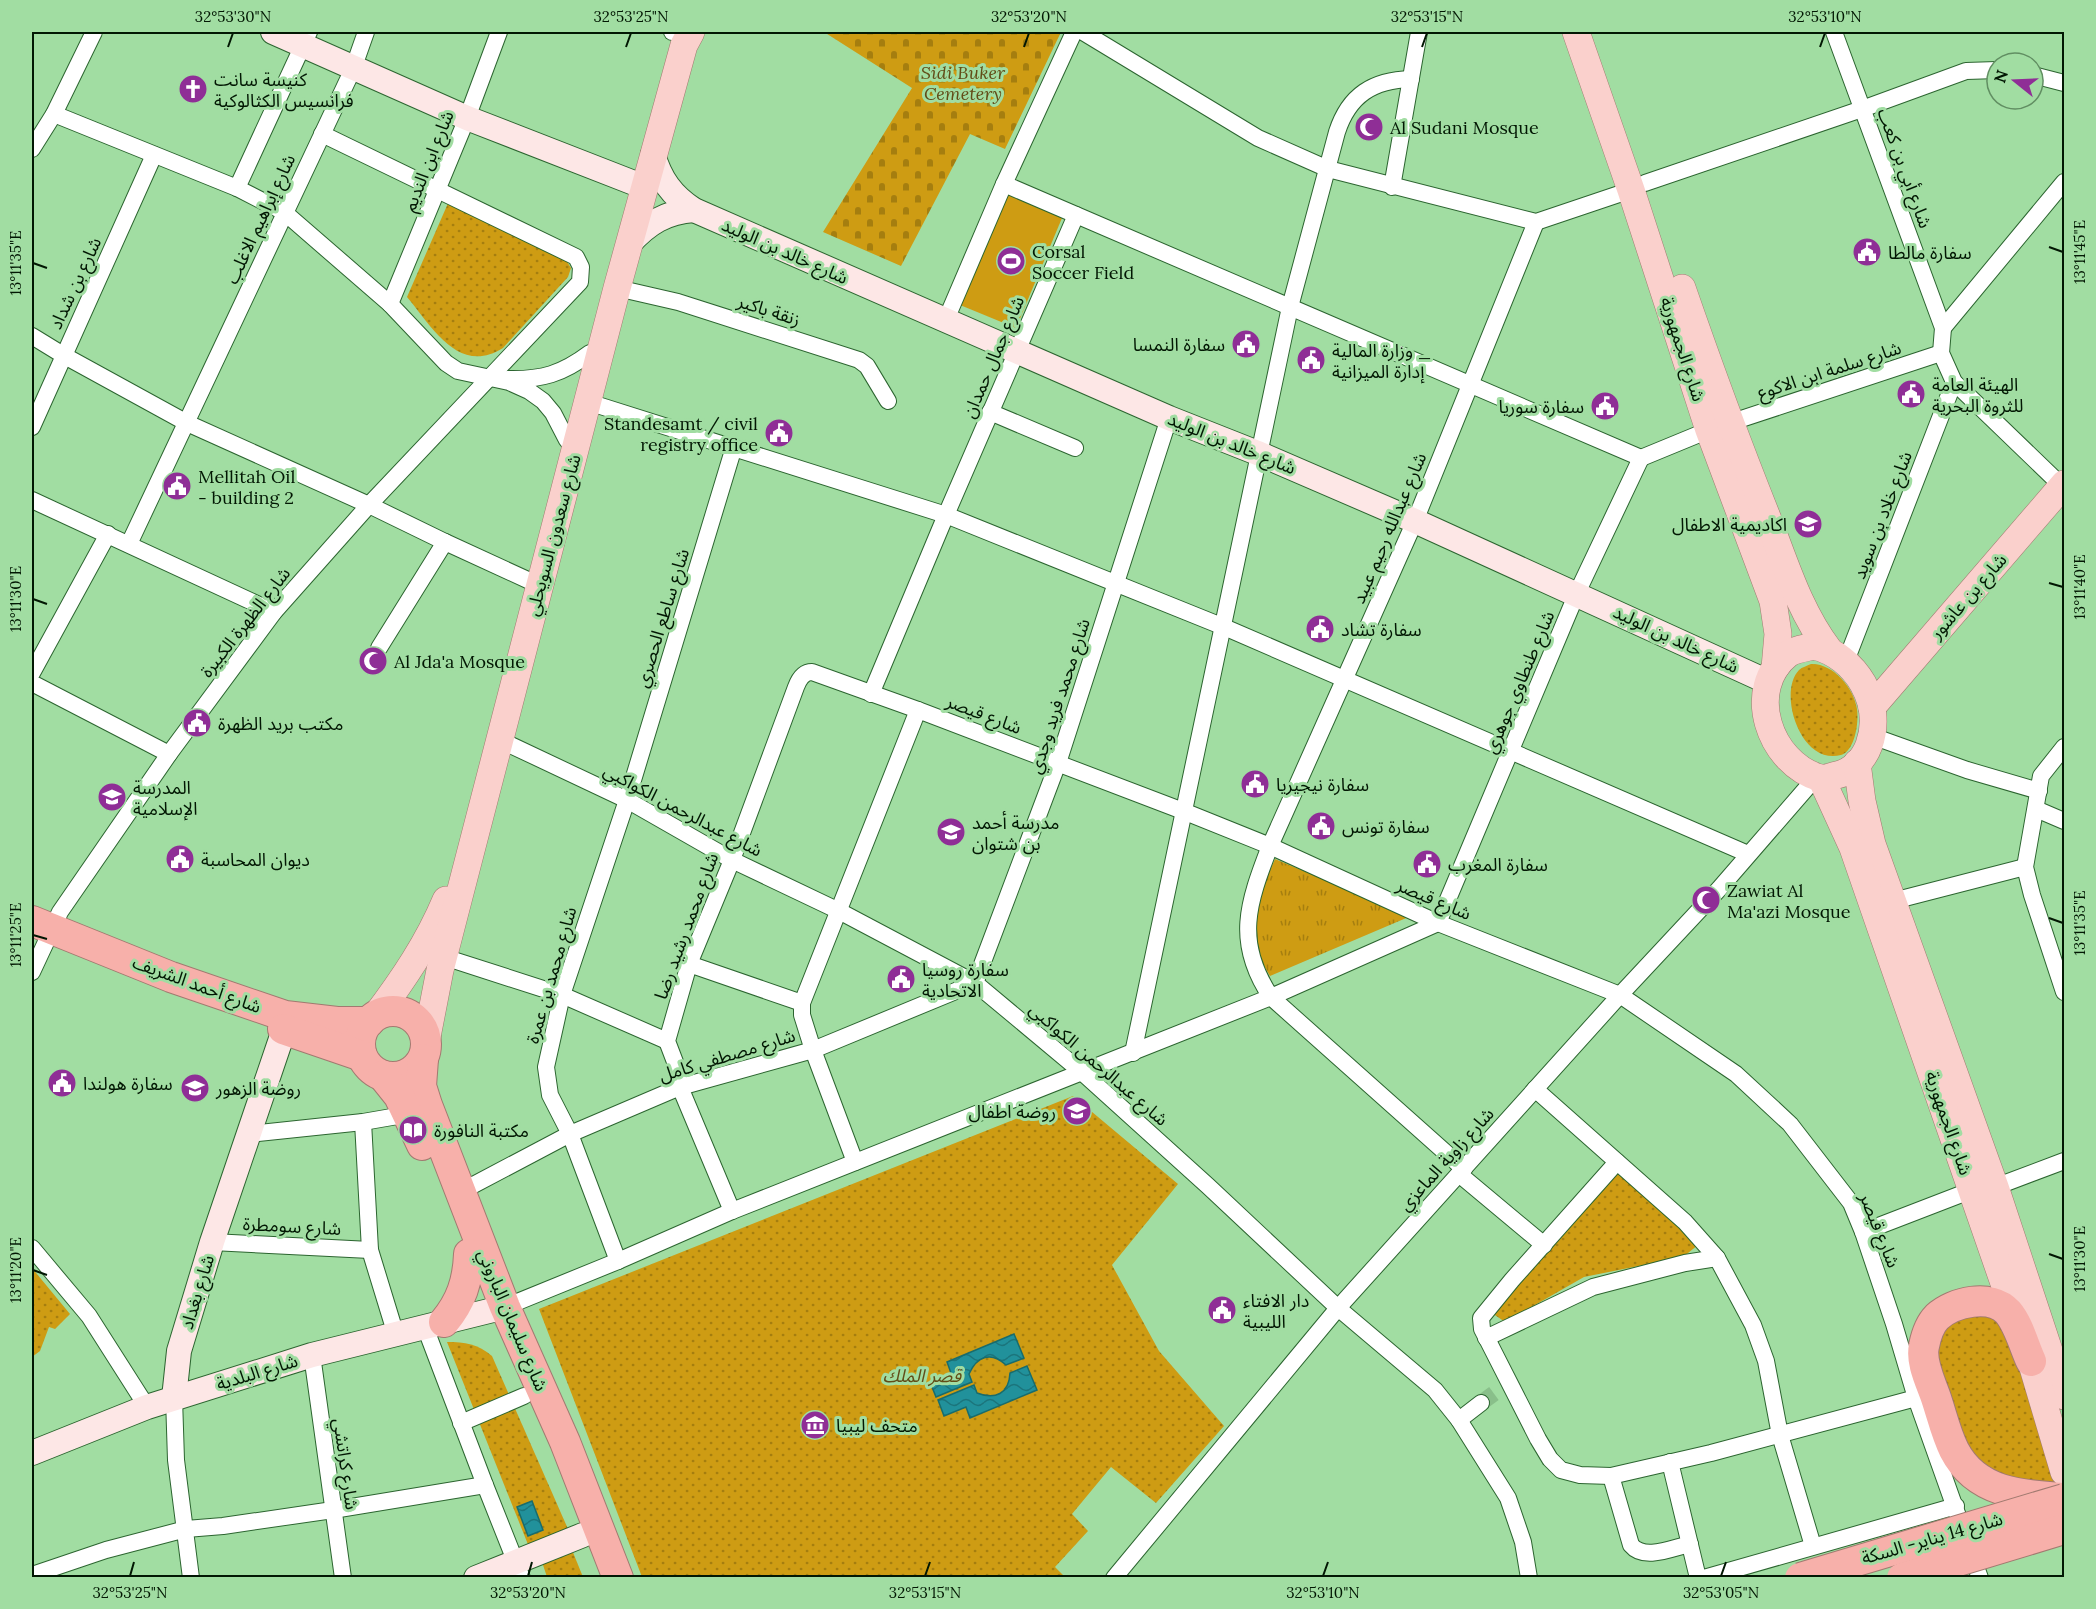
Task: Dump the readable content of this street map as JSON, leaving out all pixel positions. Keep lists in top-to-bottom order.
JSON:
{
  "streets": {
    "highway": ["شارع أحمد الشريف", "شارع سليمان الباروني", "شارع 14 يناير- السكة"],
    "main road": ["شارع الجمهورية", "شارع سعدون السويحلي", "شارع بن عاشور"],
    "street": [
      "شارع ابن النديم",
      "شارع أبي بن كعب",
      "شارع إبراهيم الاغلب",
      "شارع خالد بن الوليد",
      "شارع بن شداد",
      "زنقة باكير",
      "شارع جمال حمدان",
      "شارع سلمة ابن الاكوع",
      "شارع خلاد بن سويد",
      "شارع عبدالله رحيم عبيد",
      "شارع ساطع الحصري",
      "شارع الظهرة الكبيرة",
      "شارع طنطاوي جوهري",
      "شارع محمد فريد وجدي",
      "شارع قيصر",
      "شارع عبدالرحمن الكواكبي",
      "شارع محمد رشيد رضا",
      "شارع محمد بن عمرة",
      "شارع مصطفي كامل",
      "شارع زاوية الماعزي",
      "شارع سومطرة",
      "شارع بغداد",
      "شارع البلدية",
      "شارع كراتشي"
    ]
  },
  "crossings": [
    ["شارع ابن النديم", "شارع الظهرة الكبيرة"],
    ["شارع أبي بن كعب", "شارع سلمة ابن الاكوع"],
    ["شارع إبراهيم الاغلب", "شارع الظهرة الكبيرة"],
    ["شارع خالد بن الوليد", "شارع الجمهورية"],
    ["شارع خالد بن الوليد", "شارع جمال حمدان"],
    ["شارع خالد بن الوليد", "شارع خلاد بن سويد"],
    ["شارع خالد بن الوليد", "شارع عبدالله رحيم عبيد"],
    ["شارع خالد بن الوليد", "شارع سعدون السويحلي"],
    ["شارع خالد بن الوليد", "شارع بن عاشور"],
    ["شارع خالد بن الوليد", "شارع طنطاوي جوهري"],
    ["شارع خالد بن الوليد", "شارع محمد فريد وجدي"],
    ["شارع خالد بن الوليد", "شارع زاوية الماعزي"],
    ["زنقة باكير", "شارع سعدون السويحلي"],
    ["شارع الجمهورية", "شارع سلمة ابن الاكوع"],
    ["شارع الجمهورية", "شارع خلاد بن سويد"],
    ["شارع الجمهورية", "شارع بن عاشور"],
    ["شارع الجمهورية", "شارع زاوية الماعزي"],
    ["شارع جمال حمدان", "شارع قيصر"],
    ["شارع سلمة ابن الاكوع", "شارع طنطاوي جوهري"],
    ["شارع خلاد بن سويد", "شارع بن عاشور"],
    ["شارع خلاد بن سويد", "شارع زاوية الماعزي"],
    ["شارع عبدالله رحيم عبيد", "شارع قيصر"],
    ["شارع عبدالله رحيم عبيد", "شارع زاوية الماعزي"],
    ["شارع سعدون السويحلي", "شارع عبدالرحمن الكواكبي"],
    ["شارع سعدون السويحلي", "شارع أحمد الشريف"],
    ["شارع سعدون السويحلي", "شارع سليمان الباروني"],
    ["شارع بن عاشور", "شارع زاوية الماعزي"],
    ["شارع ساطع الحصري", "شارع عبدالرحمن الكواكبي"],
    ["شارع ساطع الحصري", "شارع محمد بن عمرة"],
    ["شارع الظهرة الكبيرة", "شارع أحمد الشريف"],
    ["شارع طنطاوي جوهري", "شارع قيصر"],
    ["شارع محمد فريد وجدي", "شارع قيصر"],
    ["شارع محمد فريد وجدي", "شارع عبدالرحمن الكواكبي"],
    ["شارع محمد فريد وجدي", "شارع مصطفي كامل"],
    ["شارع قيصر", "شارع محمد رشيد رضا"],
    ["شارع قيصر", "شارع زاوية الماعزي"],
    ["شارع عبدالرحمن الكواكبي", "شارع محمد رشيد رضا"],
    ["شارع عبدالرحمن الكواكبي", "شارع محمد بن عمرة"],
    ["شارع عبدالرحمن الكواكبي", "شارع مصطفي كامل"],
    ["شارع عبدالرحمن الكواكبي", "شارع زاوية الماعزي"],
    ["شارع محمد بن عمرة", "شارع مصطفي كامل"],
    ["شارع أحمد الشريف", "شارع بغداد"],
    ["شارع أحمد الشريف", "شارع سليمان الباروني"],
    ["شارع مصطفي كامل", "شارع سليمان الباروني"],
    ["شارع سومطرة", "شارع بغداد"],
    ["شارع بغداد", "شارع البلدية"],
    ["شارع سليمان الباروني", "شارع البلدية"],
    ["شارع البلدية", "شارع كراتشي"]
  ],
  "parks": ["Sidi Buker Cemetery", "قصر الملك"],
  "places": {
    "church": ["كنيسة سانت فرانسيس الكثالوكية"],
    "mosque": ["Al Sudani Mosque", "Al Jda'a Mosque", "Zawiat Al Ma'azi Mosque"],
    "public building": [
      "سفارة مالطا",
      "سفارة النمسا",
      "وزارة المالية _ إدارة الميزانية",
      "الهيئة العامة للثروة البحرية",
      "سفارة سوريا",
      "Standesamt / civil registry office",
      "Mellitah Oil - building 2",
      "سفارة تشاد",
      "مكتب بريد الظهرة",
      "سفارة نيجيريا",
      "سفارة تونس",
      "ديوان المحاسبة",
      "سفارة المغرب",
      "سفارة روسيا الاتحادية",
      "سفارة هولندا",
      "دار اﻻفتاء الليبية"
    ],
    "sports": ["Corsal Soccer Field"],
    "school or university": [
      "اكاديمية الاطفال",
      "المدرسة الإسلامية",
      "مدرسة أحمد بن شتوان",
      "روضة الزهور",
      "روضة اطفال"
    ],
    "library": ["مكتبة النافورة"],
    "museum": ["متحف ليبيا"]
  },
  "north": "left",
  "coordinates": [
    "32°53'30\"N",
    "32°53'25\"N",
    "32°53'20\"N",
    "32°53'15\"N",
    "32°53'10\"N",
    "13°11'45\"E",
    "13°11'35\"E",
    "13°11'40\"E",
    "13°11'30\"E",
    "13°11'25\"E",
    "13°11'20\"E",
    "32°53'05\"N"
  ]
}
